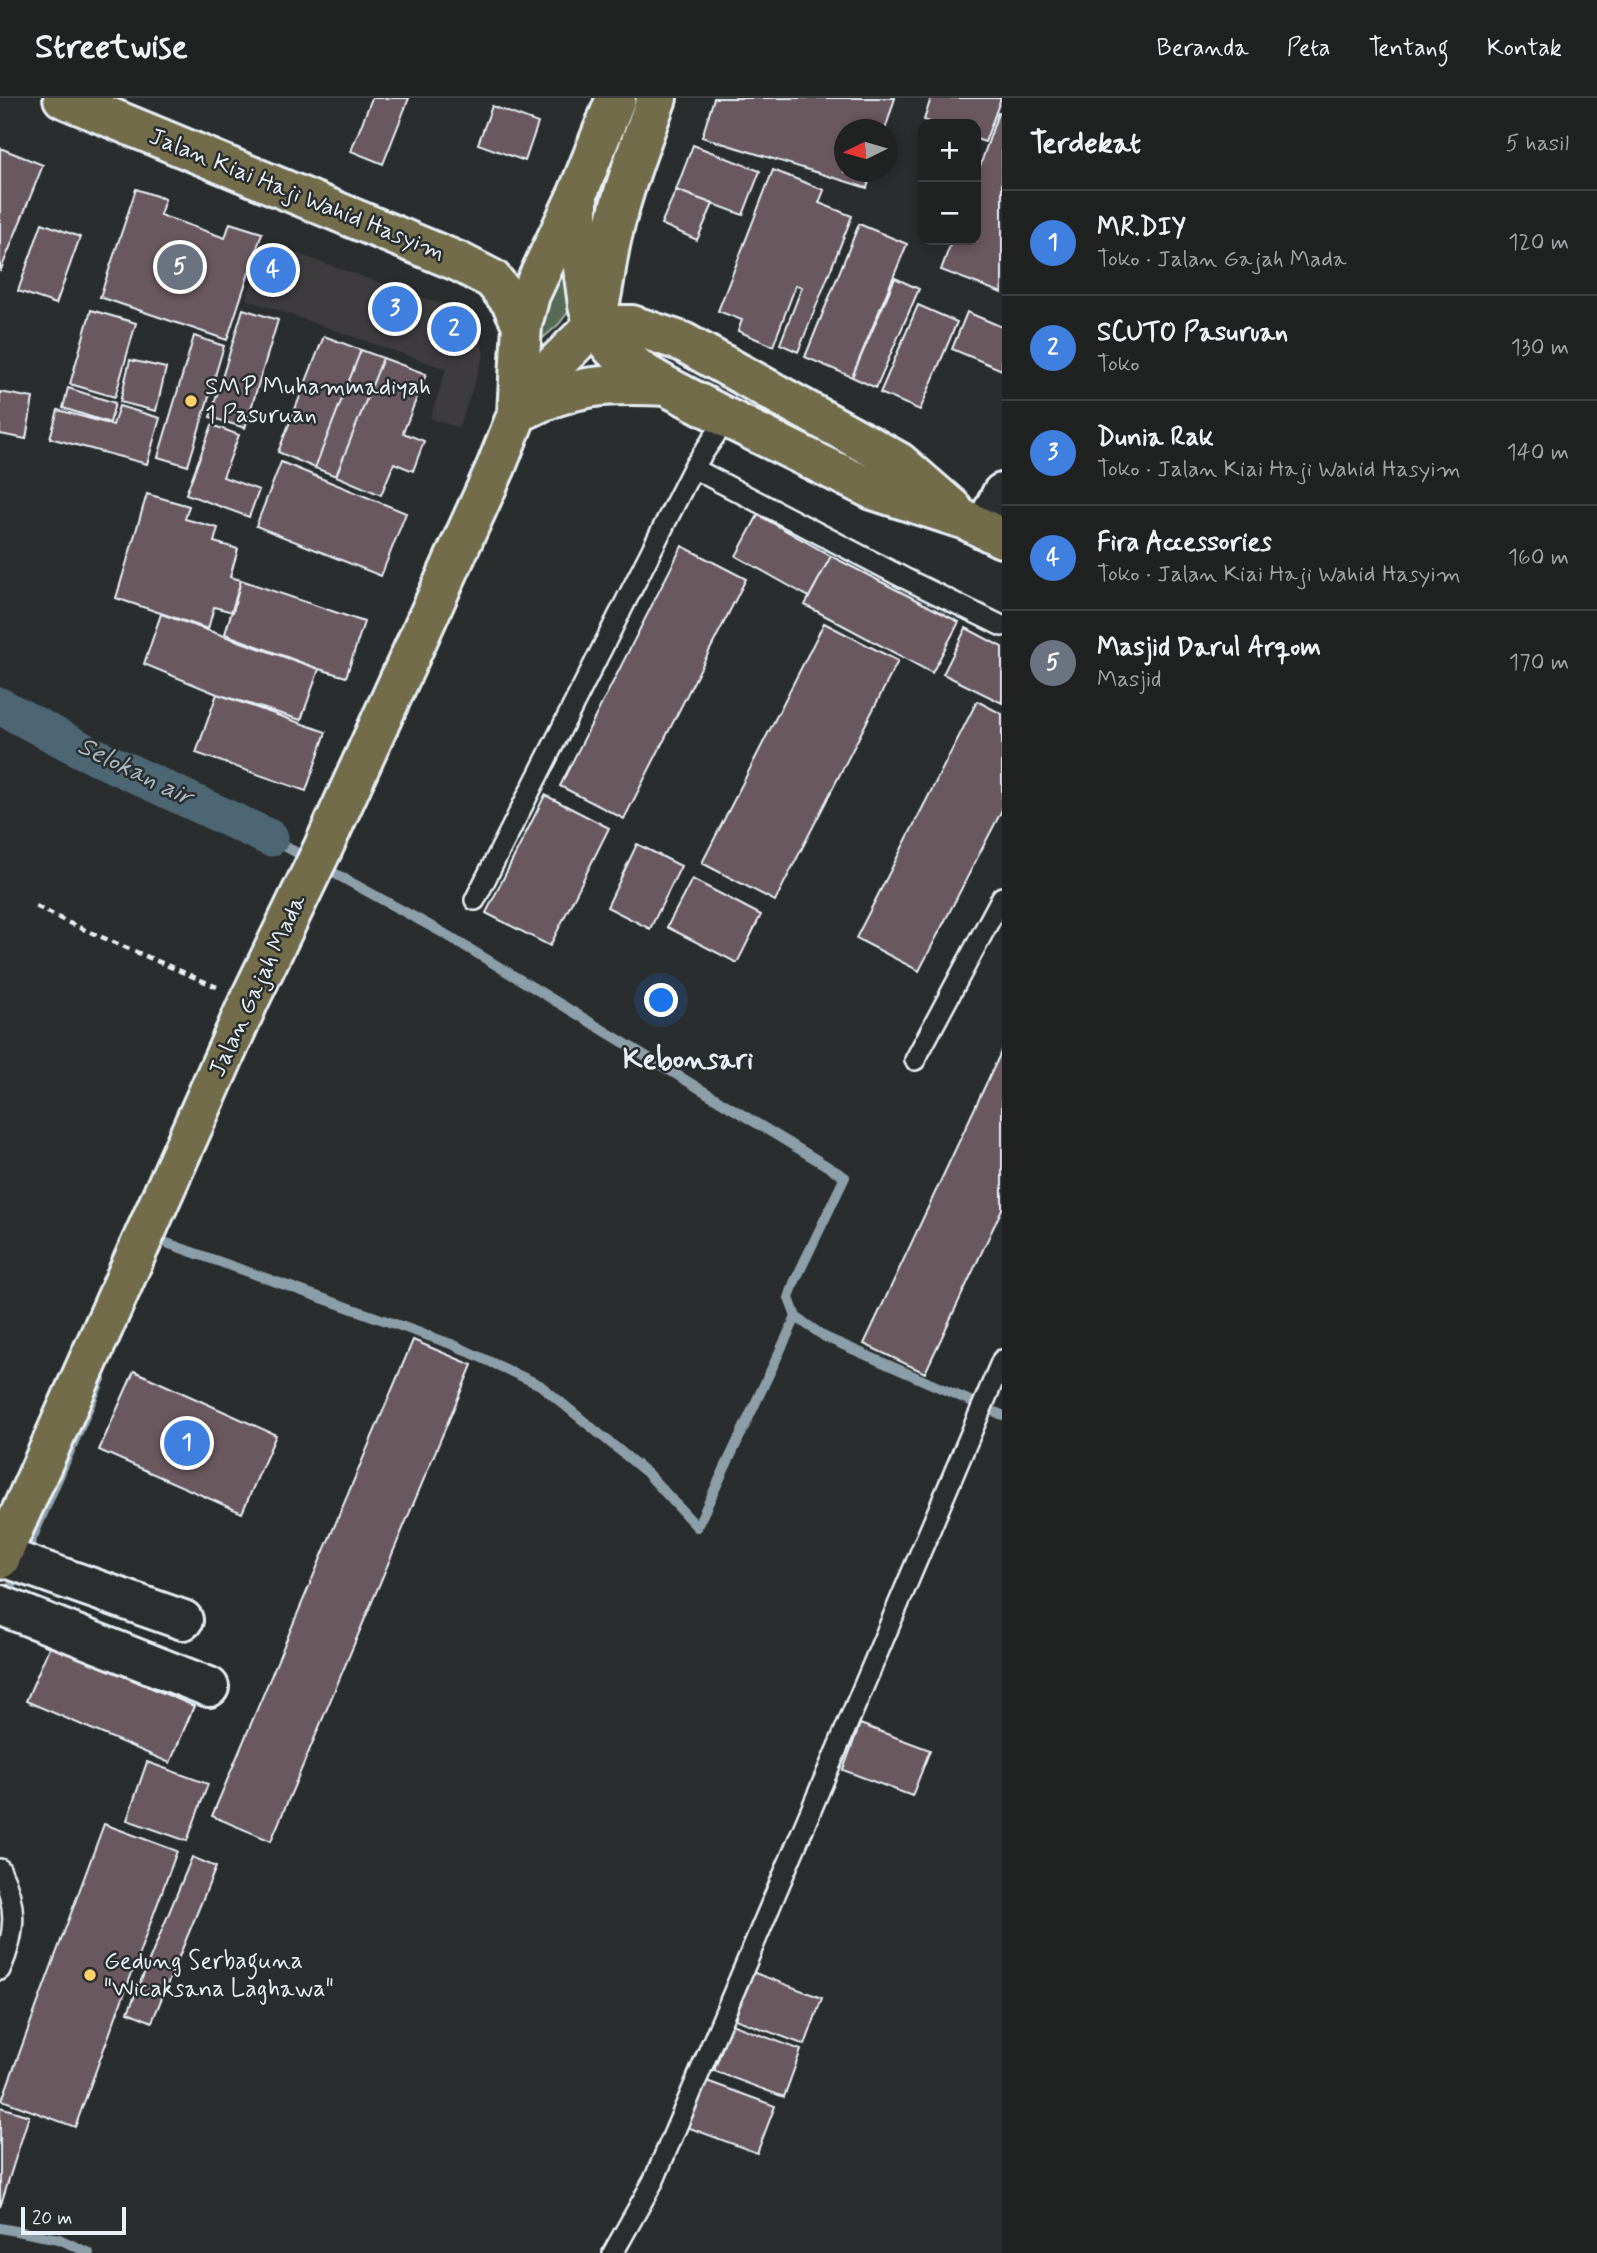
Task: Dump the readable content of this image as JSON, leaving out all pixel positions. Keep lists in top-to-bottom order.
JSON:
{
  "streets": {
    "main road": ["Jalan Kiai Haji Wahid Hasyim", "Jalan Gajah Mada"]
  },
  "districts": ["Kebonsari"],
  "water": ["Selokan air"],
  "places": ["SMP Muhammadiyah 1 Pasuruan", "Gedung Serbaguna \"Wicaksana Laghawa\""],
  "scale_bar": "20 m",
  "north": "left",
  "page": {
    "header": "Streetwise",
    "nav": [
      "Beranda",
      "Peta",
      "Tentang",
      "Kontak"
    ],
    "heading": ["Terdekat", "5 hasil"],
    "map_buttons": ["+", "−"],
    "list": [
      {
        "mark": "1",
        "name": "MR.DIY",
        "note": "Toko · Jalan Gajah Mada",
        "value": "120 m"
      },
      {
        "mark": "2",
        "name": "SCUTO Pasuruan",
        "note": "Toko",
        "value": "130 m"
      },
      {
        "mark": "3",
        "name": "Dunia Rak",
        "note": "Toko · Jalan Kiai Haji Wahid Hasyim",
        "value": "140 m"
      },
      {
        "mark": "4",
        "name": "Fira Accessories",
        "note": "Toko · Jalan Kiai Haji Wahid Hasyim",
        "value": "160 m"
      },
      {
        "mark": "5",
        "name": "Masjid Darul Arqom",
        "note": "Masjid",
        "value": "170 m"
      }
    ],
    "pins": [
      "5",
      "4",
      "3",
      "2",
      "1"
    ],
    "scale": "20 m"
  }
}
